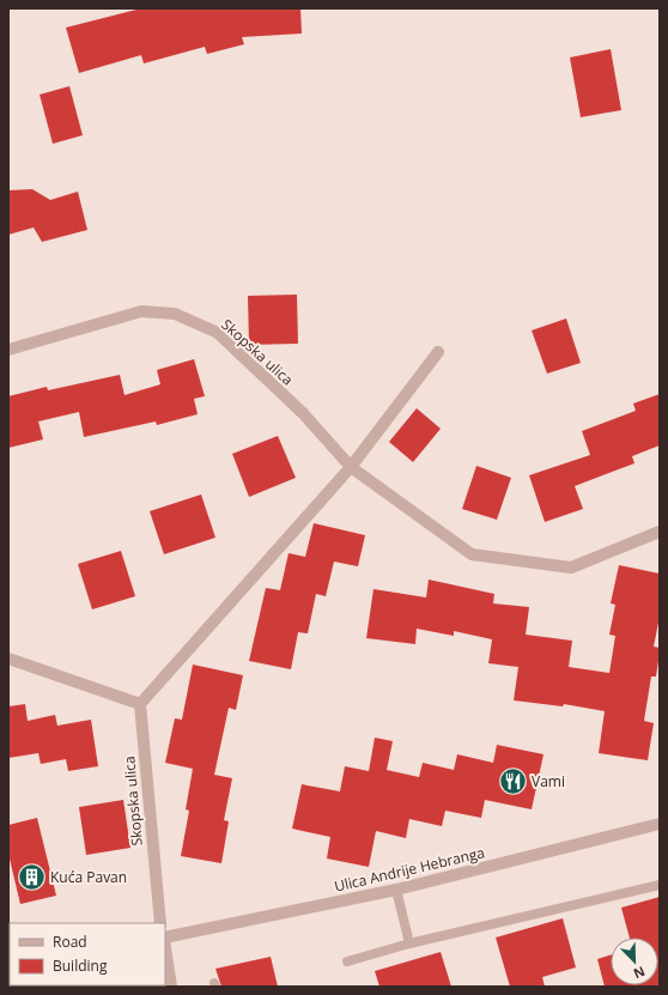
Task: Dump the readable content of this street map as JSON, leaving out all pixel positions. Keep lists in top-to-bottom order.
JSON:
{
  "streets": {
    "street": ["Skopska ulica", "Ulica Andrije Hebranga"]
  },
  "places": {
    "restaurant": ["Vami"],
    "building": ["Kuća Pavan"]
  },
  "legend": ["Road", "Building"],
  "north": "bottom right"
}
